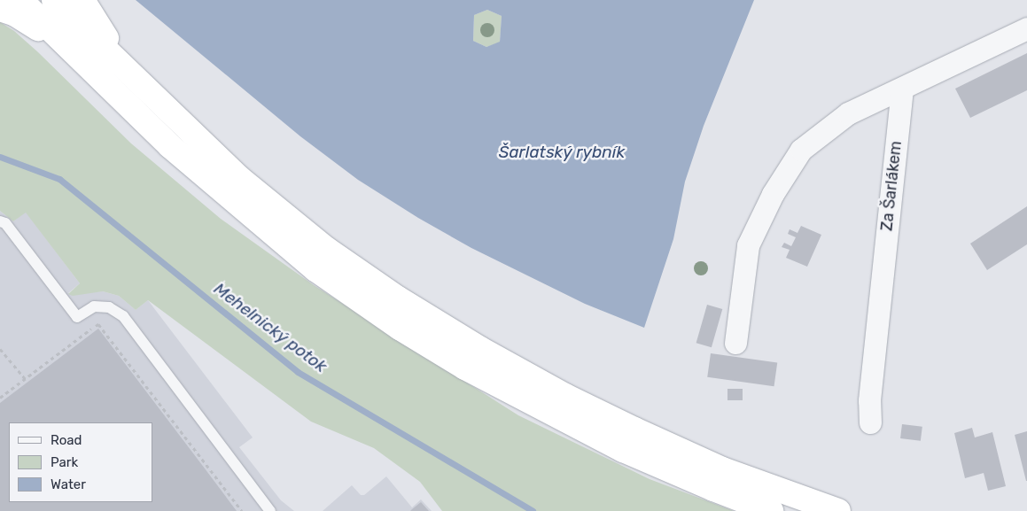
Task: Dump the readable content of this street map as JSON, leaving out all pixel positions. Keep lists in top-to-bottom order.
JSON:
{
  "streets": {
    "street": ["Za Šarlákem"]
  },
  "water": ["Šarlatský rybník", "Mehelnický potok"],
  "legend": ["Road", "Park", "Water"]
}
